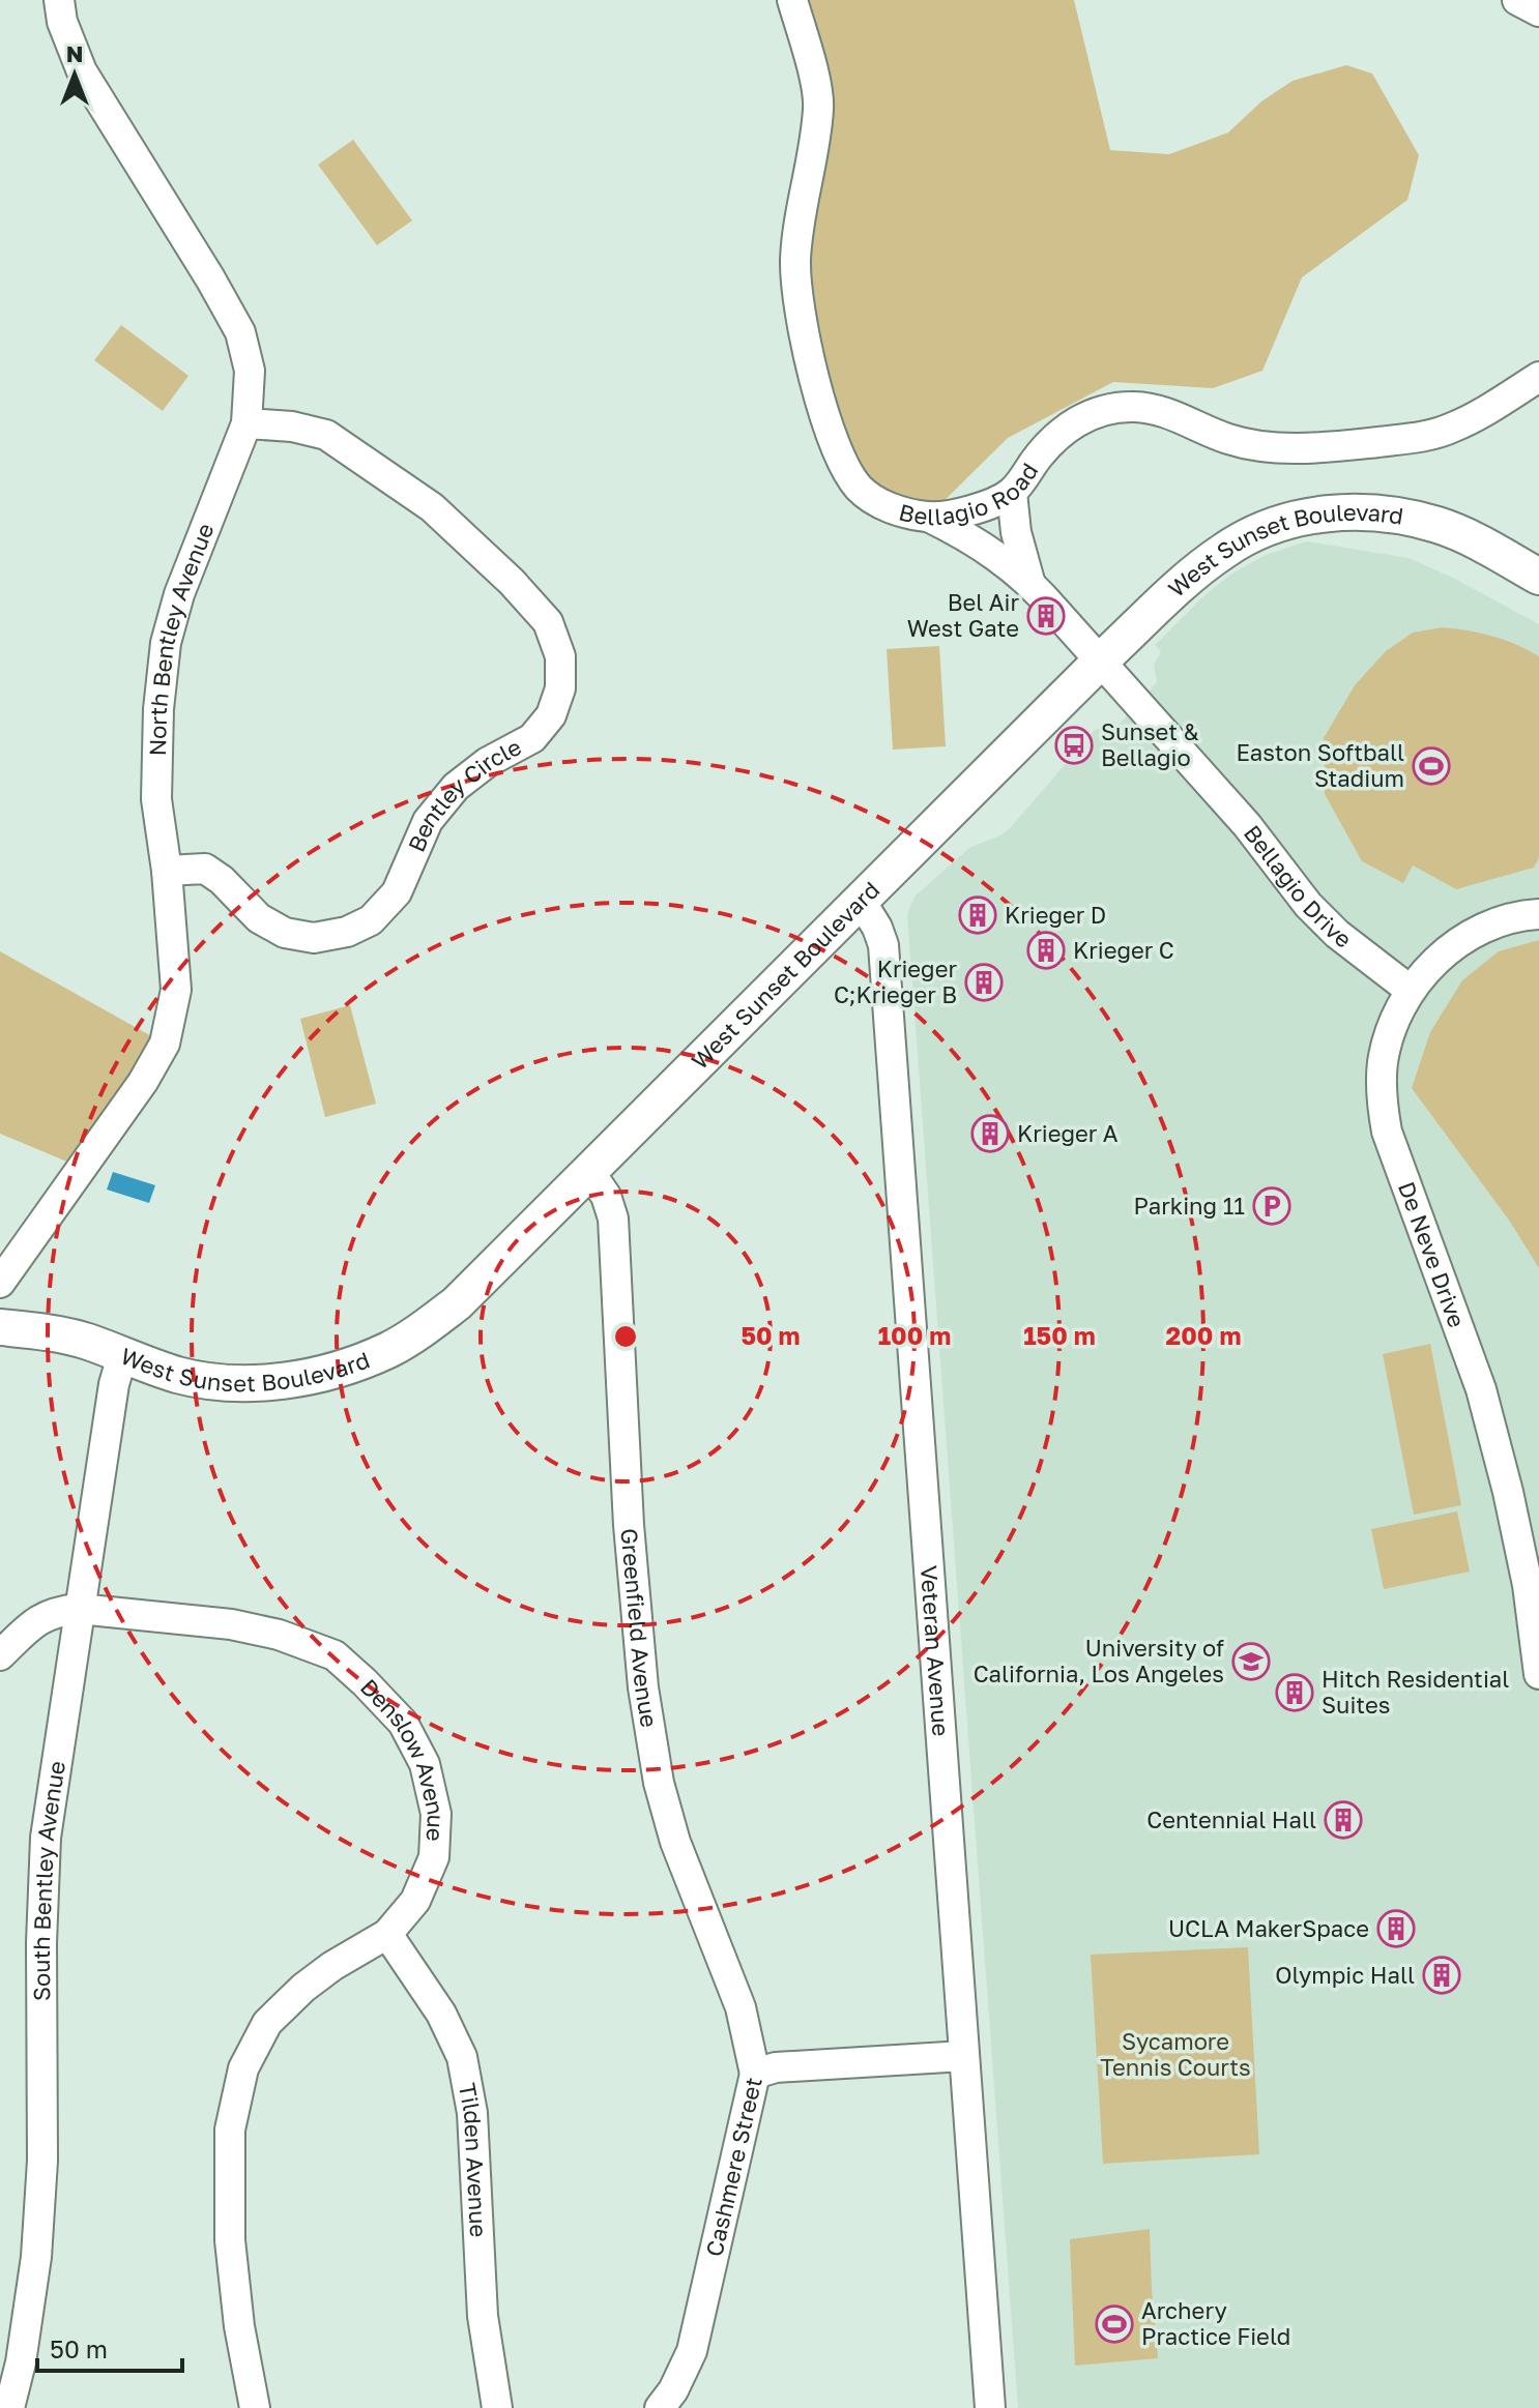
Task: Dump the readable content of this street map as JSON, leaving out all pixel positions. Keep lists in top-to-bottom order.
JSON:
{
  "streets": {
    "main road": ["West Sunset Boulevard"],
    "street": [
      "Bellagio Road",
      "North Bentley Avenue",
      "Bentley Circle",
      "Bellagio Drive",
      "De Neve Drive",
      "Greenfield Avenue",
      "Veteran Avenue",
      "Denslow Avenue",
      "South Bentley Avenue",
      "Tilden Avenue",
      "Cashmere Street"
    ]
  },
  "crossings": [
    ["West Sunset Boulevard", "Bellagio Drive"],
    ["West Sunset Boulevard", "Greenfield Avenue"],
    ["West Sunset Boulevard", "Veteran Avenue"],
    ["West Sunset Boulevard", "South Bentley Avenue"],
    ["North Bentley Avenue", "Bentley Circle"],
    ["Bellagio Drive", "De Neve Drive"],
    ["Greenfield Avenue", "Cashmere Street"],
    ["Veteran Avenue", "Cashmere Street"],
    ["Denslow Avenue", "South Bentley Avenue"],
    ["Denslow Avenue", "Tilden Avenue"]
  ],
  "parks": ["Sycamore Tennis Courts"],
  "places": {
    "building": [
      "Bel Air West Gate",
      "Krieger D",
      "Krieger C",
      "Krieger C;Krieger B",
      "Krieger A",
      "Hitch Residential Suites",
      "Centennial Hall",
      "UCLA MakerSpace",
      "Olympic Hall"
    ],
    "bus stop": ["Sunset & Bellagio"],
    "sports": ["Easton Softball Stadium", "Archery Practice Field"],
    "parking": ["Parking 11"],
    "school or university": ["University of California, Los Angeles"]
  },
  "scale_bar": "50 m",
  "north": "top",
  "rings": [
    "50 m",
    "100 m",
    "150 m",
    "200 m"
  ]
}
